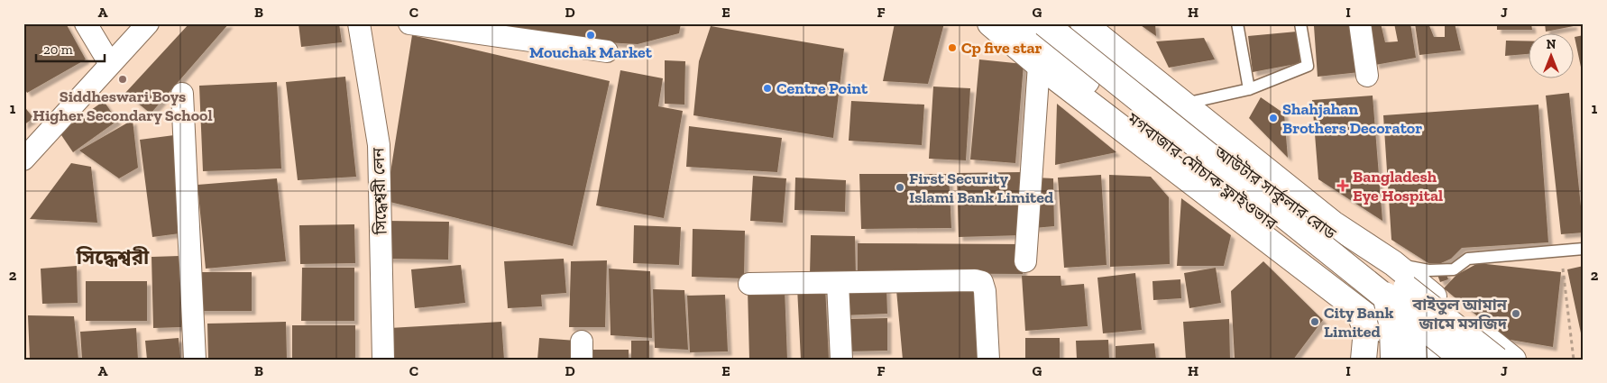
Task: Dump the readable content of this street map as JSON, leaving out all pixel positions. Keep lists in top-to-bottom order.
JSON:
{
  "streets": {
    "main road": ["মগবাজার-মৌচাক ফ্লাইওভার", "আউটার সার্কুলার রোড"],
    "street": ["সিদ্ধেশ্বরী লেন"]
  },
  "crossings": [
    ["মগবাজার-মৌচাক ফ্লাইওভার", "আউটার সার্কুলার রোড"]
  ],
  "districts": ["সিদ্ধেশ্বরী"],
  "places": {
    "other": [
      "Mouchak Market",
      "Cp five star",
      "Siddheswari Boys Higher Secondary School",
      "Centre Point",
      "Shahjahan Brothers Decorator",
      "First Security Islami Bank Limited",
      "বাইতুল আমান জামে মসজিদ",
      "City Bank Limited"
    ],
    "health": ["Bangladesh Eye Hospital"]
  },
  "scale_bar": "20 m",
  "north": "top",
  "grid": {
    "columns": [
      "A",
      "B",
      "C",
      "D",
      "E",
      "F",
      "G",
      "H",
      "I",
      "J"
    ],
    "rows": ["1", "2"]
  }
}
